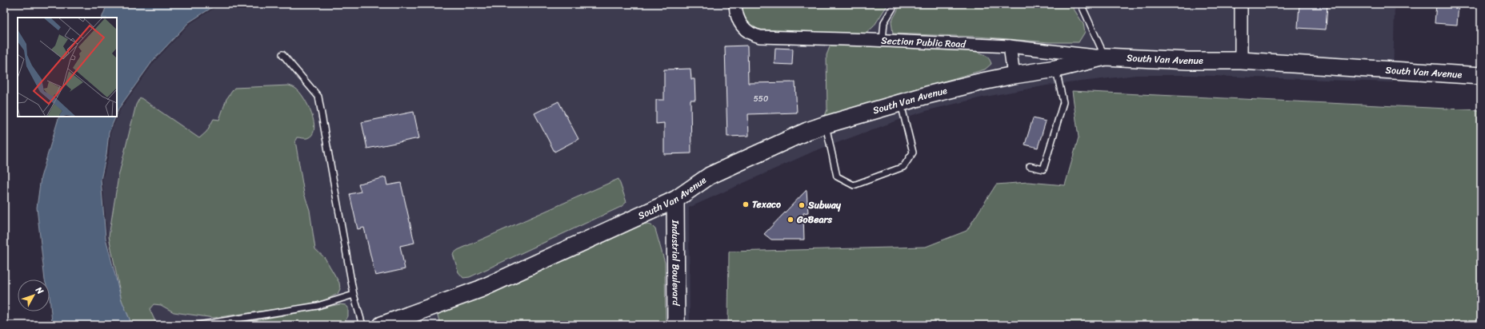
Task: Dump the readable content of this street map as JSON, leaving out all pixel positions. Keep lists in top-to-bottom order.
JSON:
{
  "streets": {
    "main road": ["South Van Avenue", "Industrial Boulevard"],
    "street": ["Section Public Road"]
  },
  "crossings": [
    ["Section Public Road", "South Van Avenue"],
    ["South Van Avenue", "Industrial Boulevard"]
  ],
  "places": ["Texaco", "Subway", "GoBears"],
  "house_numbers": ["550"],
  "north": "top right"
}
